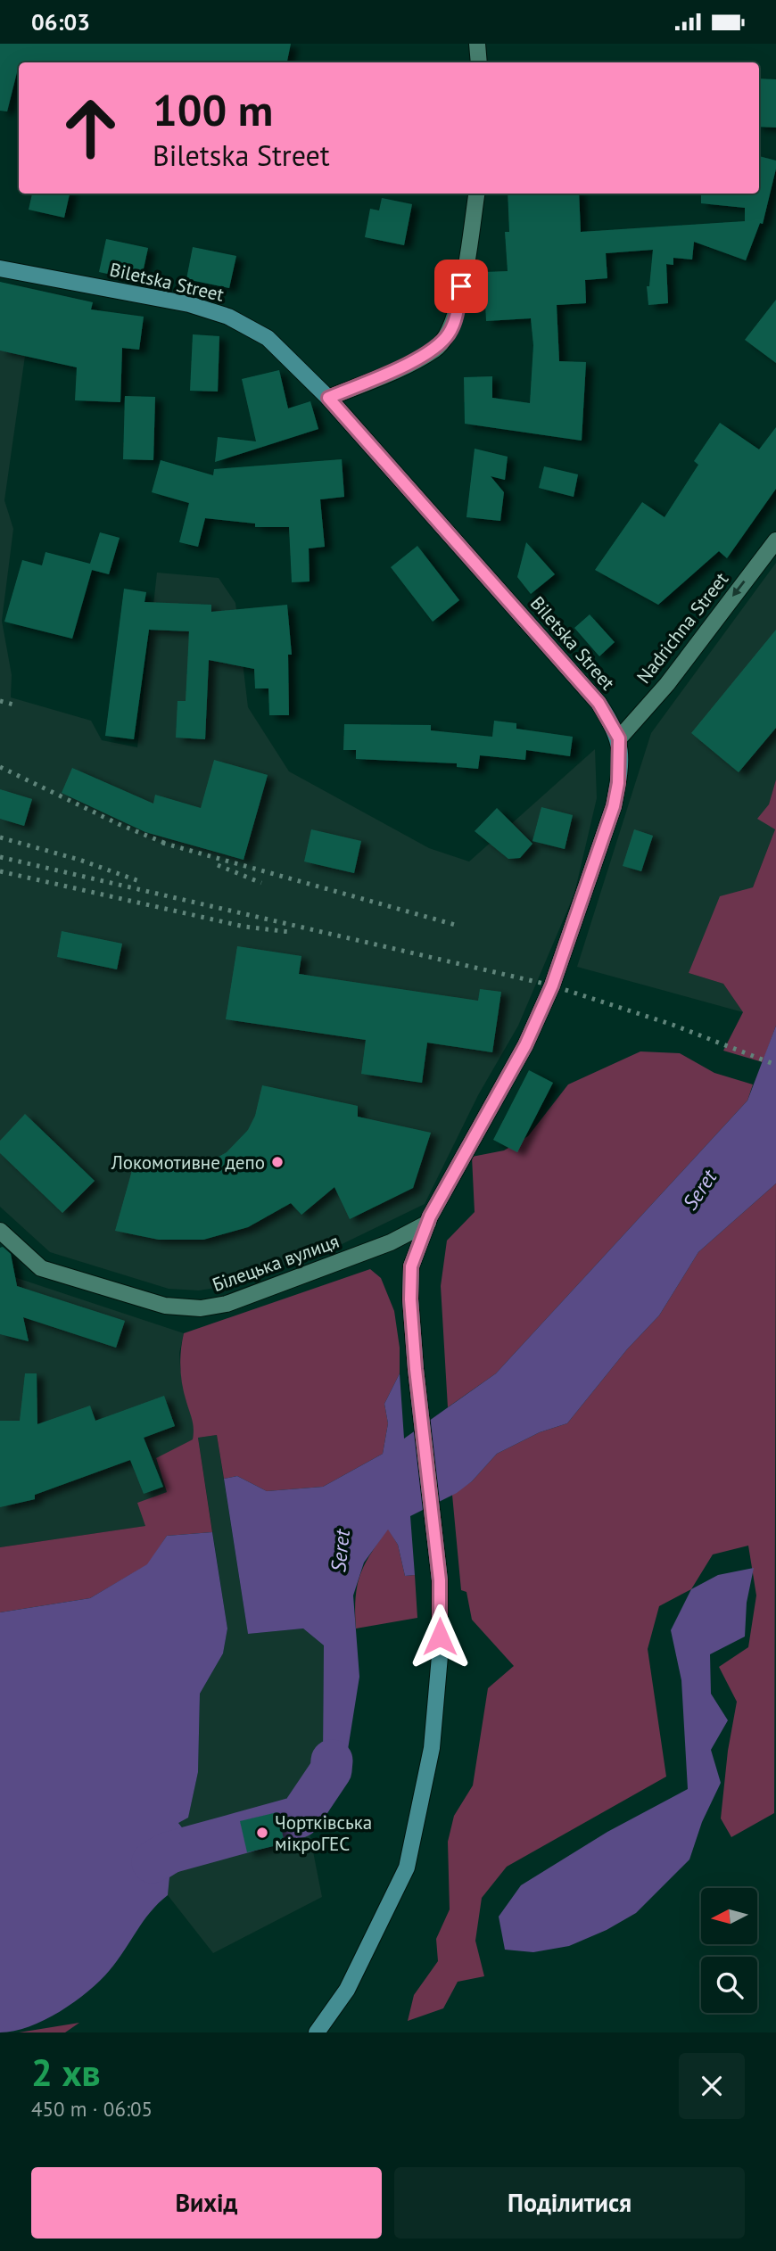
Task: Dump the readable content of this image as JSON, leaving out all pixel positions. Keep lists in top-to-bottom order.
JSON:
{
  "streets": {
    "street": ["Biletska Street", "Nadrichna Street", "Білецька вулиця"]
  },
  "crossings": [
    ["Biletska Street", "Nadrichna Street"]
  ],
  "one_way": ["Nadrichna Street"],
  "water": ["Seret"],
  "places": ["Локомотивне депо", "Чортківська мікроГЕС"],
  "north": "left",
  "page": {
    "status": "06:03",
    "turn": ["100 m", "Biletska Street"],
    "heading": ["2 хв", "450 m · 06:05"],
    "buttons": ["Вихід", "Поділитися"]
  }
}
